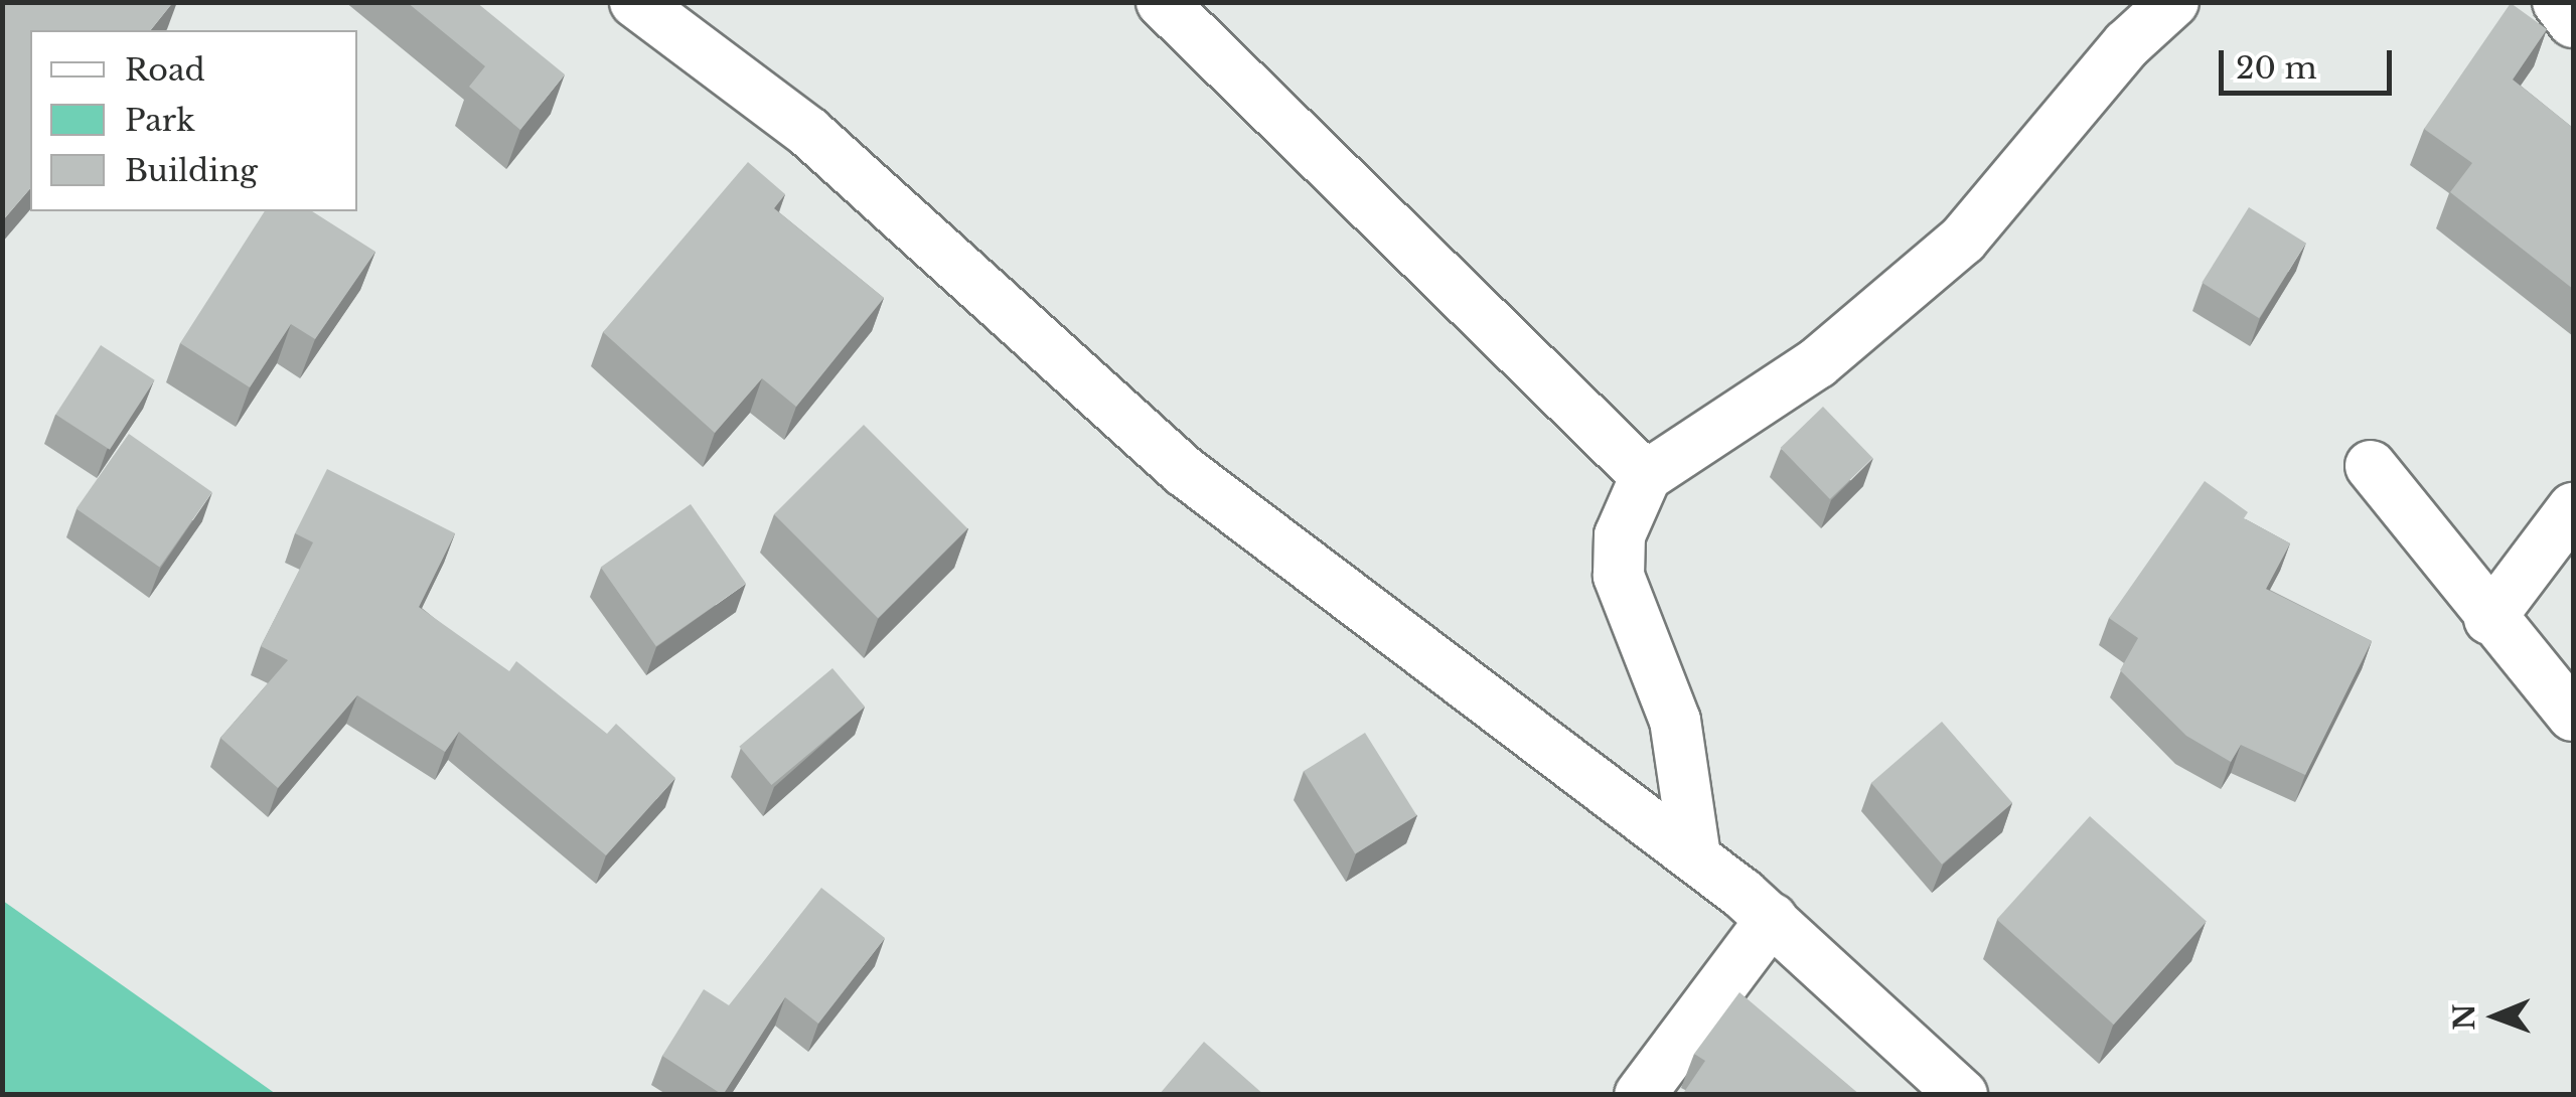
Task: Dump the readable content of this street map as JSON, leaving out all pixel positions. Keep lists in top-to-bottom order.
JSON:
{
  "legend": ["Road", "Park", "Building"],
  "scale_bar": "20 m",
  "north": "left"
}
